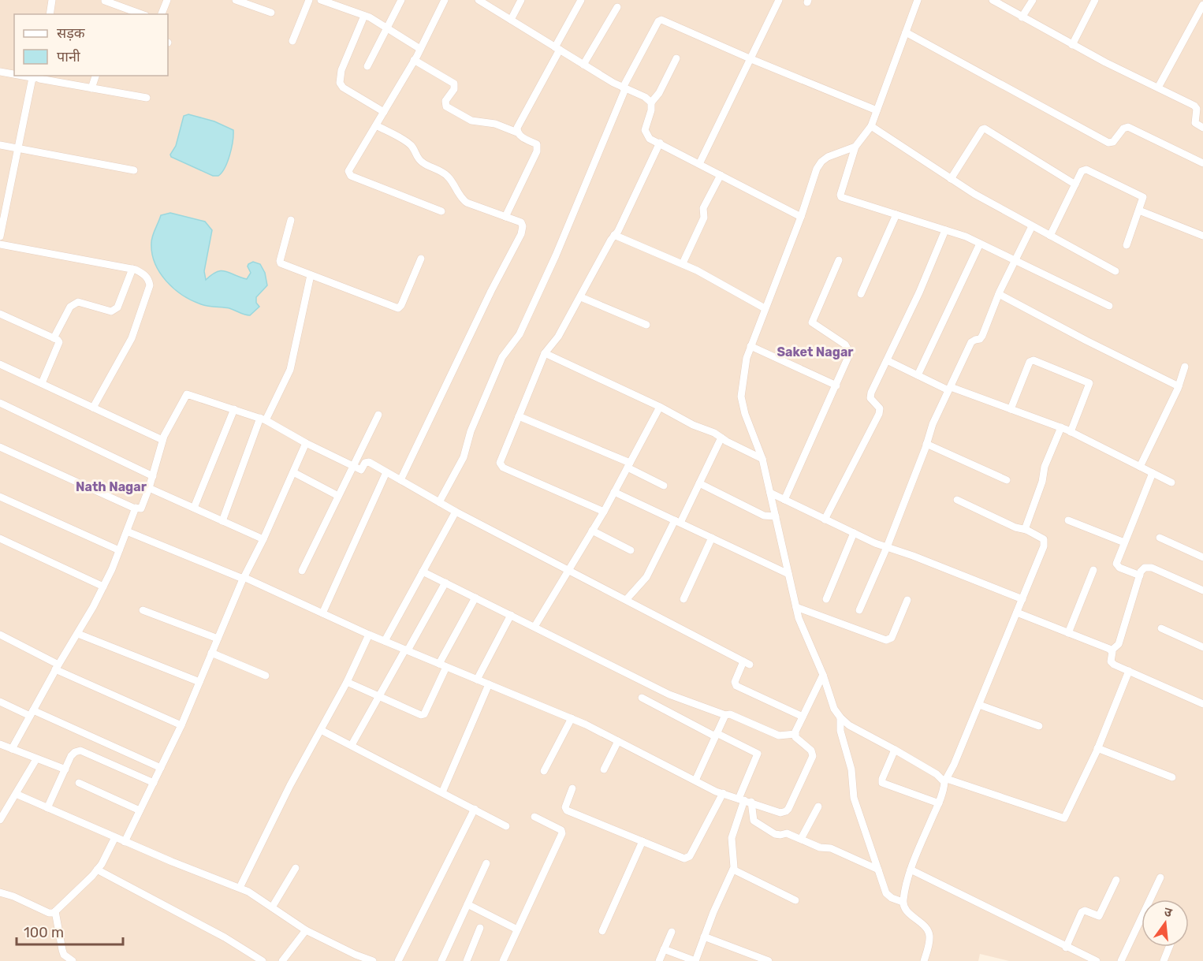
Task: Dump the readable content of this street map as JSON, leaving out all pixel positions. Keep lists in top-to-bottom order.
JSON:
{
  "districts": ["Saket Nagar", "Nath Nagar"],
  "legend": ["सड़क", "पानी"],
  "scale_bar": "100 m",
  "north": "top"
}
